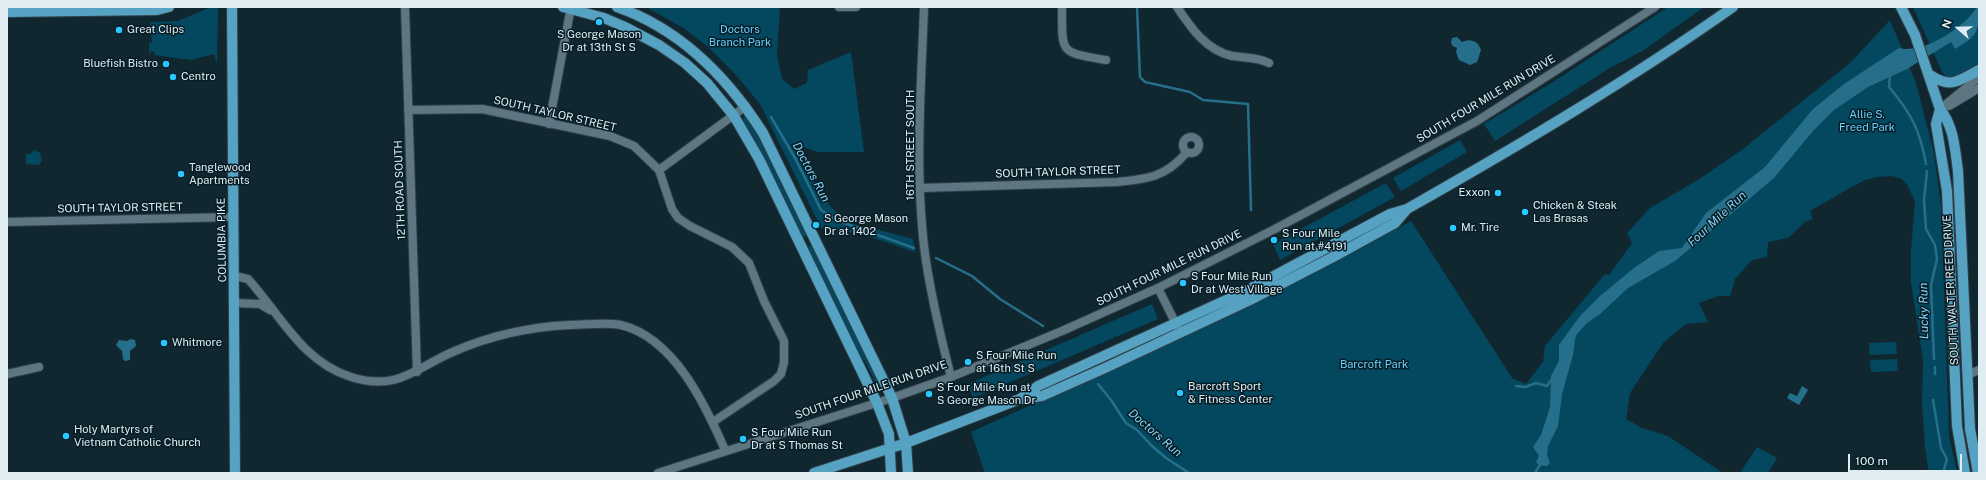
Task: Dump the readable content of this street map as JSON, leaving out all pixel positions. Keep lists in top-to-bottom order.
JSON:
{
  "streets": {
    "main road": ["COLUMBIA PIKE", "SOUTH WALTER REED DRIVE"],
    "street": [
      "SOUTH FOUR MILE RUN DRIVE",
      "SOUTH TAYLOR STREET",
      "16TH STREET SOUTH",
      "12TH ROAD SOUTH"
    ]
  },
  "crossings": [
    ["SOUTH FOUR MILE RUN DRIVE", "16TH STREET SOUTH"],
    ["SOUTH TAYLOR STREET", "16TH STREET SOUTH"],
    ["SOUTH TAYLOR STREET", "12TH ROAD SOUTH"],
    ["SOUTH TAYLOR STREET", "COLUMBIA PIKE"]
  ],
  "water": ["Doctors Run", "Four Mile Run", "Lucky Run"],
  "parks": ["Doctors Branch Park", "Allie S. Freed Park", "Barcroft Park"],
  "places": [
    "S George Mason Dr at 13th St S",
    "Great Clips",
    "Bluefish Bistro",
    "Centro",
    "Tanglewood Apartments",
    "Exxon",
    "Chicken & Steak Las Brasas",
    "S George Mason Dr at 1402",
    "Mr. Tire",
    "S Four Mile Run at #4191",
    "S Four Mile Run Dr at West Village",
    "Whitmore",
    "S Four Mile Run at 16th St S",
    "Barcroft Sport & Fitness Center",
    "S Four Mile Run at S George Mason Dr",
    "Holy Martyrs of Vietnam Catholic Church",
    "S Four Mile Run Dr at S Thomas St"
  ],
  "scale_bar": "100 m",
  "north": "left"
}
